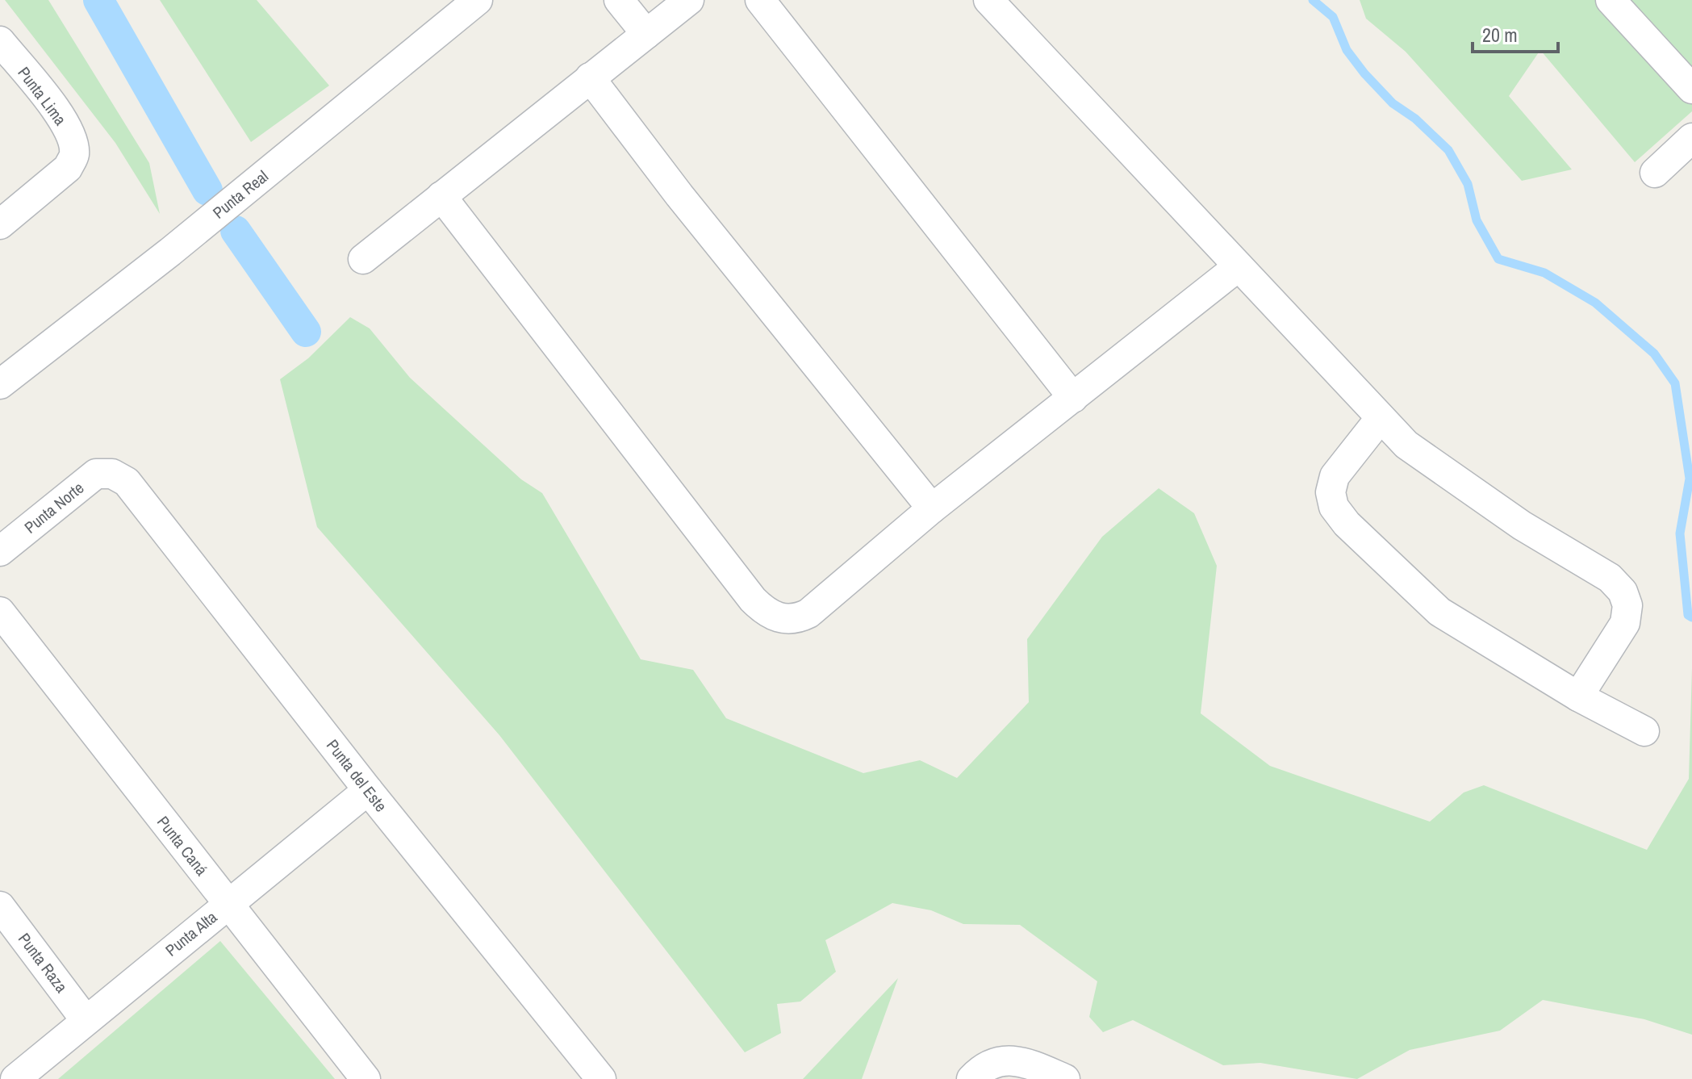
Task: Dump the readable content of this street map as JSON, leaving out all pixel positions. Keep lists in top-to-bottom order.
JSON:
{
  "streets": {
    "street": [
      "Punta Lima",
      "Punta Real",
      "Punta Norte",
      "Punta del Este",
      "Punta Caná",
      "Punta Alta",
      "Punta Raza"
    ]
  },
  "crossings": [
    ["Punta Norte", "Punta del Este"],
    ["Punta del Este", "Punta Alta"],
    ["Punta Caná", "Punta Alta"],
    ["Punta Alta", "Punta Raza"]
  ],
  "scale_bar": "20 m"
}
